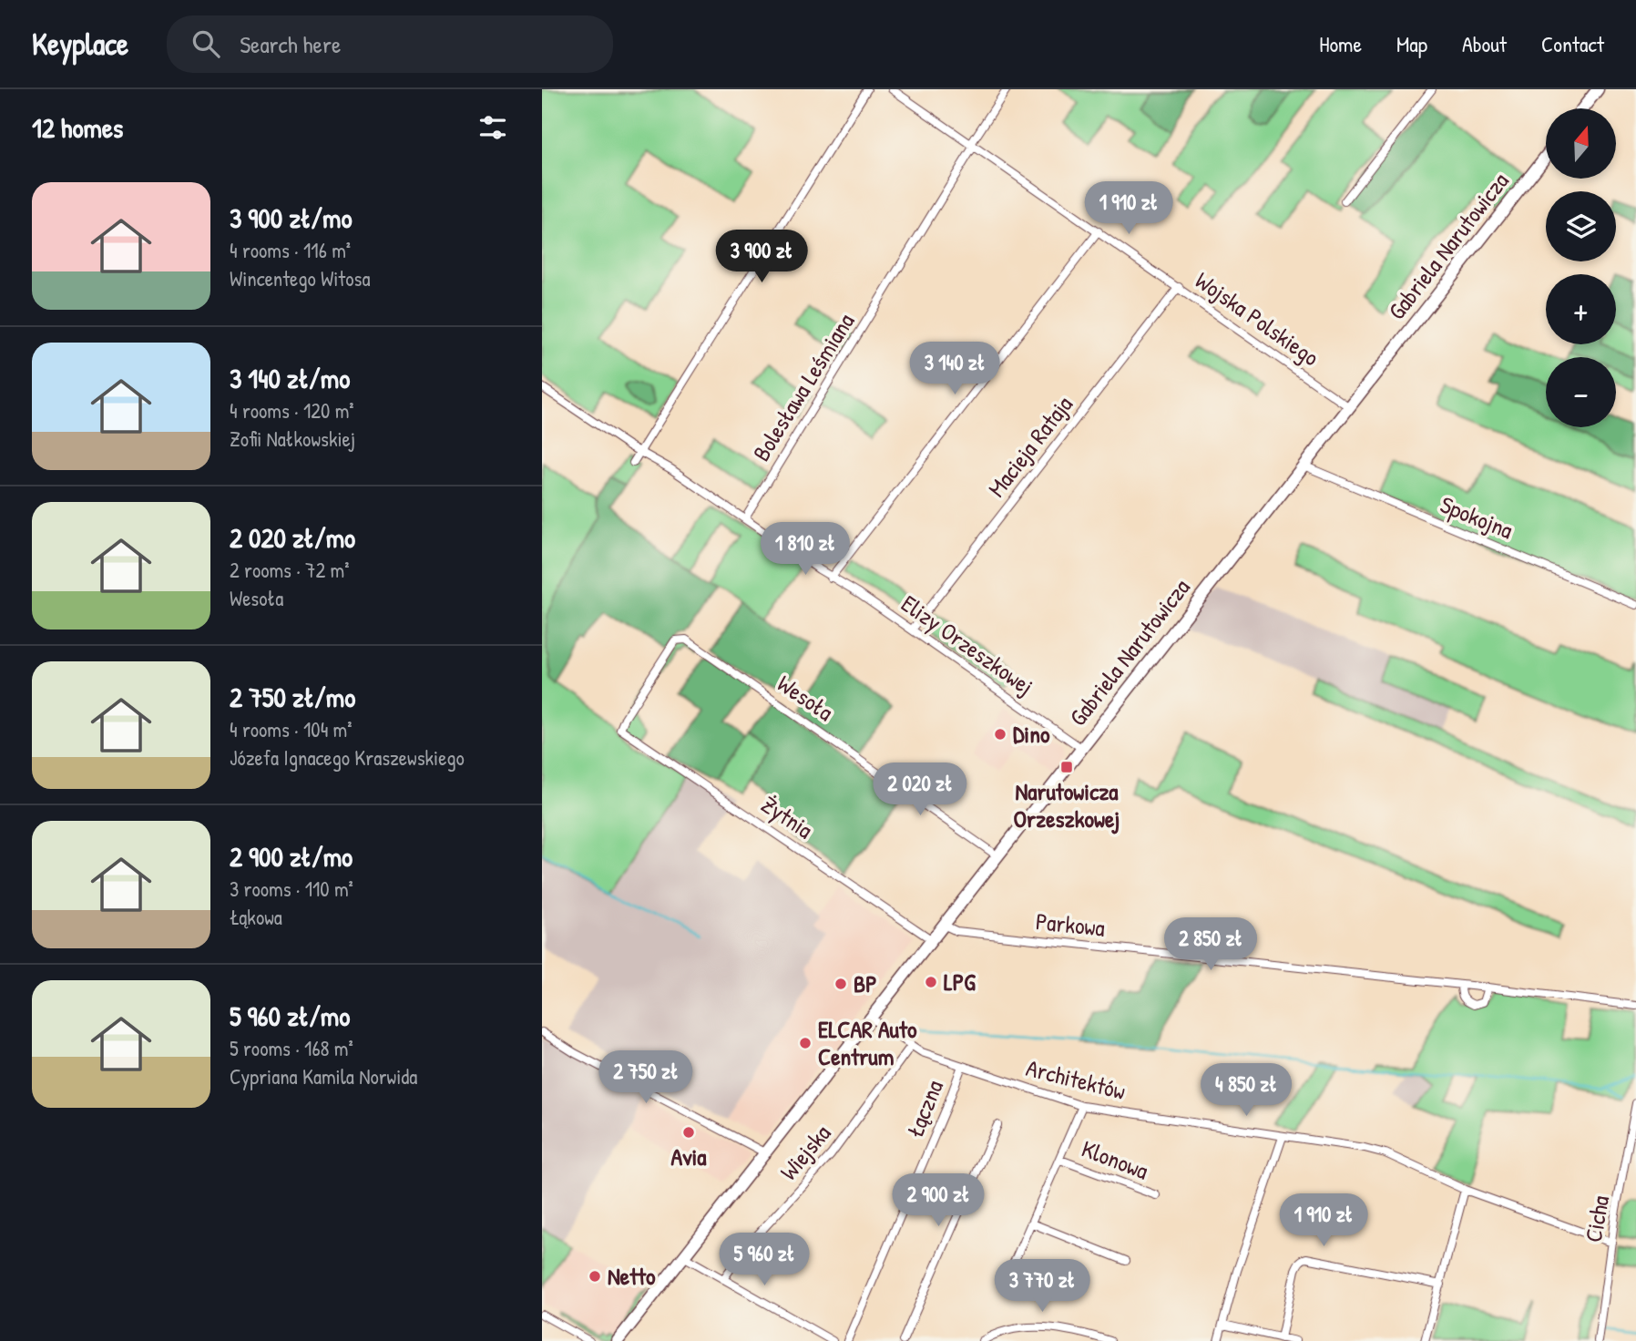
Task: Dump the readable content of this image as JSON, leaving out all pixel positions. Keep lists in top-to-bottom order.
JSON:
{
  "streets": {
    "main road": ["Gabriela Narutowicza"],
    "street": [
      "Wojska Polskiego",
      "Bolesława Leśmiana",
      "Macieja Rataja",
      "Spokojna",
      "Elizy Orzeszkowej",
      "Wesoła",
      "Żytnia",
      "Parkowa",
      "Architektów",
      "Łączna",
      "Wiejska",
      "Klonowa",
      "Cicha"
    ]
  },
  "crossings": [
    ["Gabriela Narutowicza", "Wojska Polskiego"],
    ["Gabriela Narutowicza", "Spokojna"],
    ["Gabriela Narutowicza", "Elizy Orzeszkowej"],
    ["Gabriela Narutowicza", "Wesoła"],
    ["Gabriela Narutowicza", "Żytnia"],
    ["Gabriela Narutowicza", "Parkowa"],
    ["Gabriela Narutowicza", "Architektów"],
    ["Wojska Polskiego", "Bolesława Leśmiana"],
    ["Wojska Polskiego", "Macieja Rataja"],
    ["Bolesława Leśmiana", "Elizy Orzeszkowej"],
    ["Macieja Rataja", "Elizy Orzeszkowej"],
    ["Wesoła", "Żytnia"],
    ["Architektów", "Łączna"],
    ["Architektów", "Wiejska"],
    ["Architektów", "Cicha"]
  ],
  "places": {
    "other": [
      "Dino",
      "LPG",
      "BP",
      "ELCAR Auto Centrum",
      "Avia",
      "Netto"
    ],
    "transit": ["Narutowicza Orzeszkowej"]
  },
  "north": "top",
  "page": {
    "header": "Keyplace",
    "search": "Search here",
    "nav": [
      "Home",
      "Map",
      "About",
      "Contact"
    ],
    "heading": "12 homes",
    "map_buttons": ["+", "−"],
    "list": [
      {
        "name": "3 900 zł/mo",
        "note": "4 rooms · 116 m² · Wincentego Witosa"
      },
      {
        "name": "3 140 zł/mo",
        "note": "4 rooms · 120 m² · Zofii Nałkowskiej"
      },
      {
        "name": "2 020 zł/mo",
        "note": "2 rooms · 72 m² · Wesoła"
      },
      {
        "name": "2 750 zł/mo",
        "note": "4 rooms · 104 m² · Józefa Ignacego Kraszewskiego"
      },
      {
        "name": "2 900 zł/mo",
        "note": "3 rooms · 110 m² · Łąkowa"
      },
      {
        "name": "5 960 zł/mo",
        "note": "5 rooms · 168 m² · Cypriana Kamila Norwida"
      }
    ],
    "price": [
      "1 910 zł",
      "3 900 zł",
      "3 140 zł",
      "1 810 zł",
      "2 020 zł",
      "2 850 zł",
      "2 750 zł",
      "4 850 zł",
      "2 900 zł",
      "1 910 zł",
      "5 960 zł",
      "3 770 zł"
    ]
  }
}
